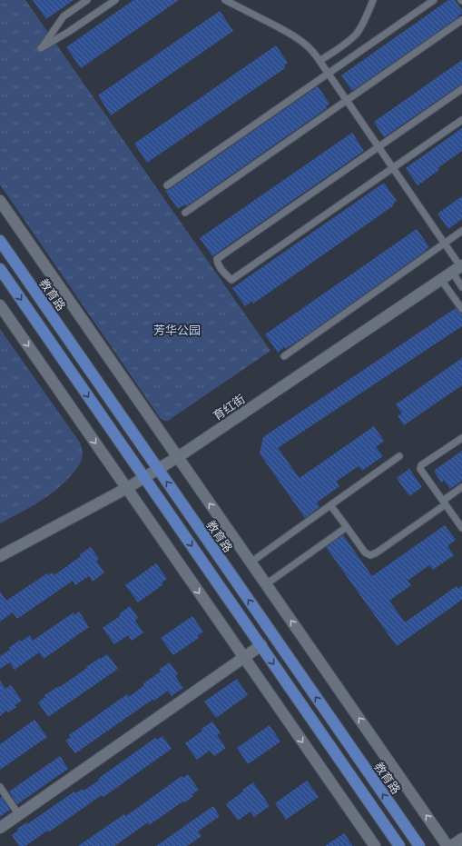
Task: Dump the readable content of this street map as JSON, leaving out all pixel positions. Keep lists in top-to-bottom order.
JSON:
{
  "streets": {
    "main road": ["教育路"],
    "street": ["育红街"]
  },
  "crossings": [
    ["教育路", "育红街"]
  ],
  "parks": ["芳华公园"]
}
